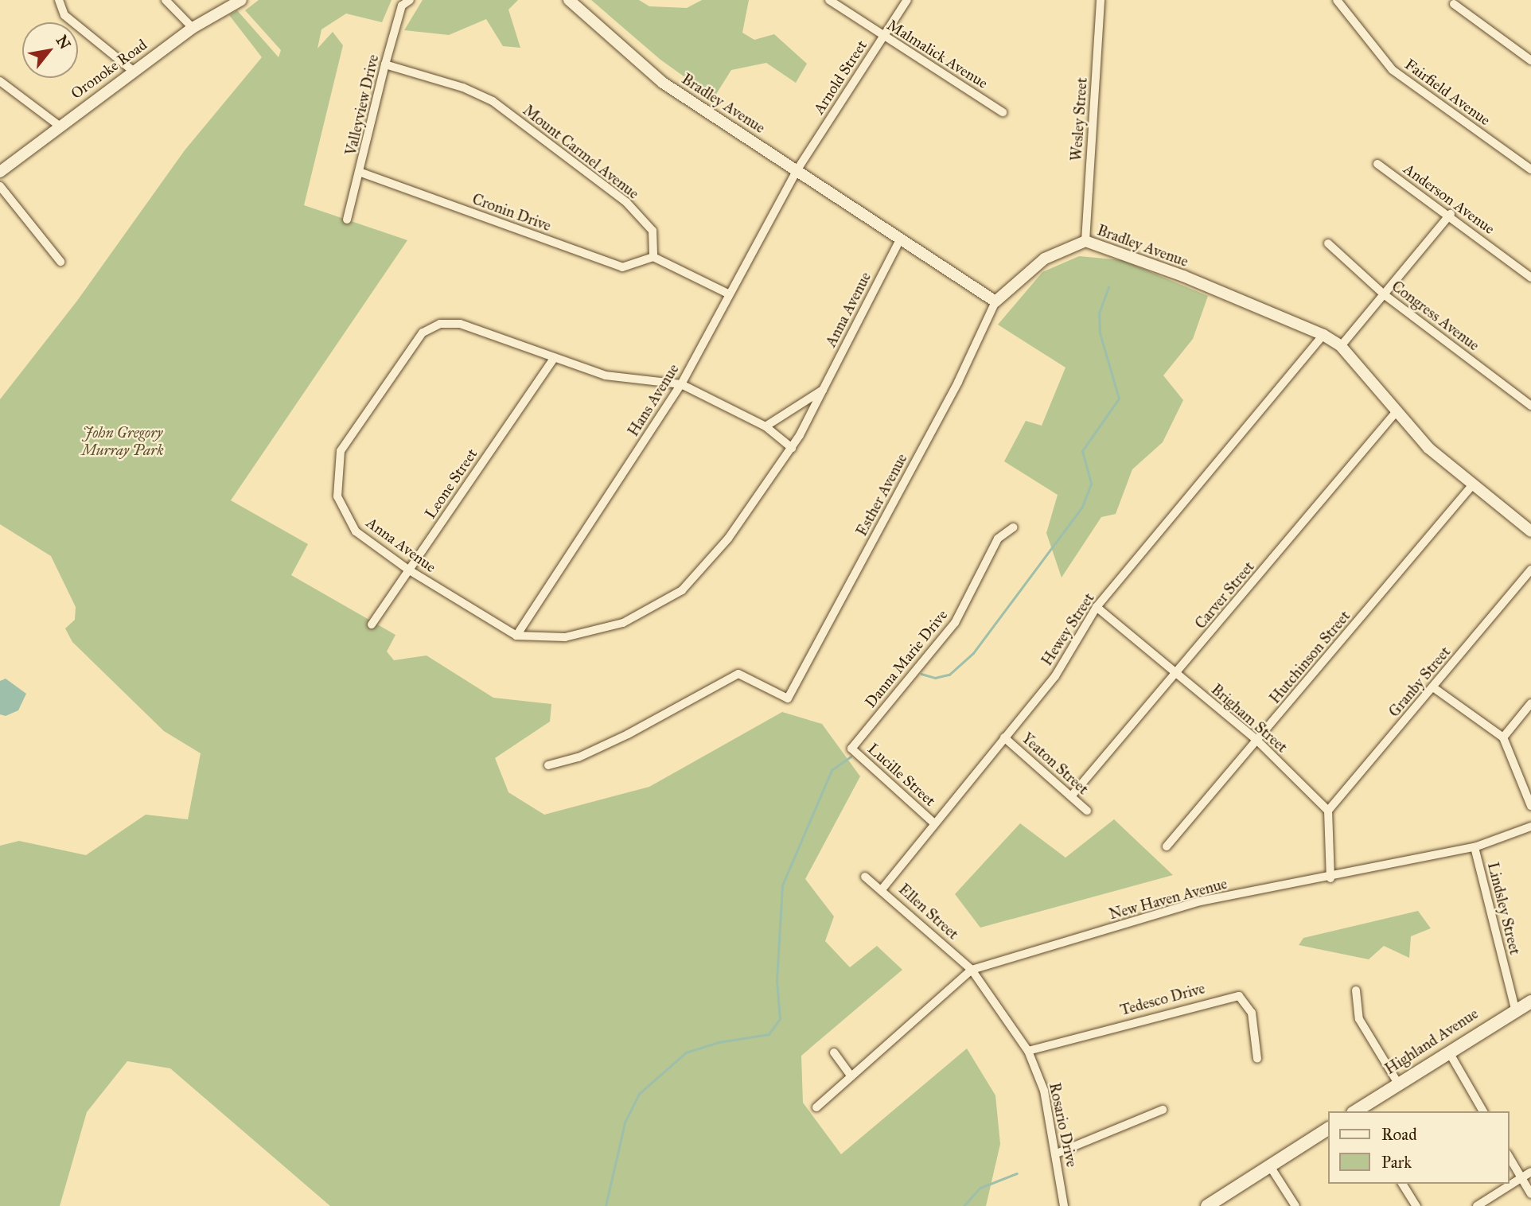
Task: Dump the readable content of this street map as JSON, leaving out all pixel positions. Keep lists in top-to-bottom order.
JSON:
{
  "streets": {
    "main road": ["Highland Avenue"],
    "street": [
      "Malmalick Avenue",
      "Oronoke Road",
      "Arnold Street",
      "Fairfield Avenue",
      "Bradley Avenue",
      "Valleyview Drive",
      "Wesley Street",
      "Mount Carmel Avenue",
      "Anderson Avenue",
      "Cronin Drive",
      "Anna Avenue",
      "Congress Avenue",
      "Hans Avenue",
      "Leone Street",
      "Esther Avenue",
      "Carver Street",
      "Hewey Street",
      "Hutchinson Street",
      "Danna Marie Drive",
      "Granby Street",
      "Brigham Street",
      "Yeaton Street",
      "Lucille Street",
      "New Haven Avenue",
      "Lindsley Street",
      "Ellen Street",
      "Tedesco Drive",
      "Rosario Drive"
    ]
  },
  "crossings": [
    ["Malmalick Avenue", "Arnold Street"],
    ["Arnold Street", "Bradley Avenue"],
    ["Arnold Street", "Hans Avenue"],
    ["Bradley Avenue", "Wesley Street"],
    ["Bradley Avenue", "Anna Avenue"],
    ["Bradley Avenue", "Hans Avenue"],
    ["Bradley Avenue", "Esther Avenue"],
    ["Bradley Avenue", "Carver Street"],
    ["Bradley Avenue", "Hewey Street"],
    ["Bradley Avenue", "Hutchinson Street"],
    ["Valleyview Drive", "Mount Carmel Avenue"],
    ["Valleyview Drive", "Cronin Drive"],
    ["Mount Carmel Avenue", "Cronin Drive"],
    ["Anna Avenue", "Hans Avenue"],
    ["Anna Avenue", "Leone Street"],
    ["Carver Street", "Brigham Street"],
    ["Carver Street", "Yeaton Street"],
    ["Hewey Street", "Brigham Street"],
    ["Hewey Street", "Yeaton Street"],
    ["Hewey Street", "Lucille Street"],
    ["Hewey Street", "Ellen Street"],
    ["Hutchinson Street", "Brigham Street"],
    ["Danna Marie Drive", "Lucille Street"],
    ["Granby Street", "Brigham Street"],
    ["New Haven Avenue", "Lindsley Street"],
    ["New Haven Avenue", "Ellen Street"],
    ["New Haven Avenue", "Rosario Drive"],
    ["Lindsley Street", "Highland Avenue"],
    ["Ellen Street", "Rosario Drive"],
    ["Tedesco Drive", "Rosario Drive"]
  ],
  "parks": ["John Gregory Murray Park"],
  "legend": ["Road", "Park"],
  "north": "top right"
}
